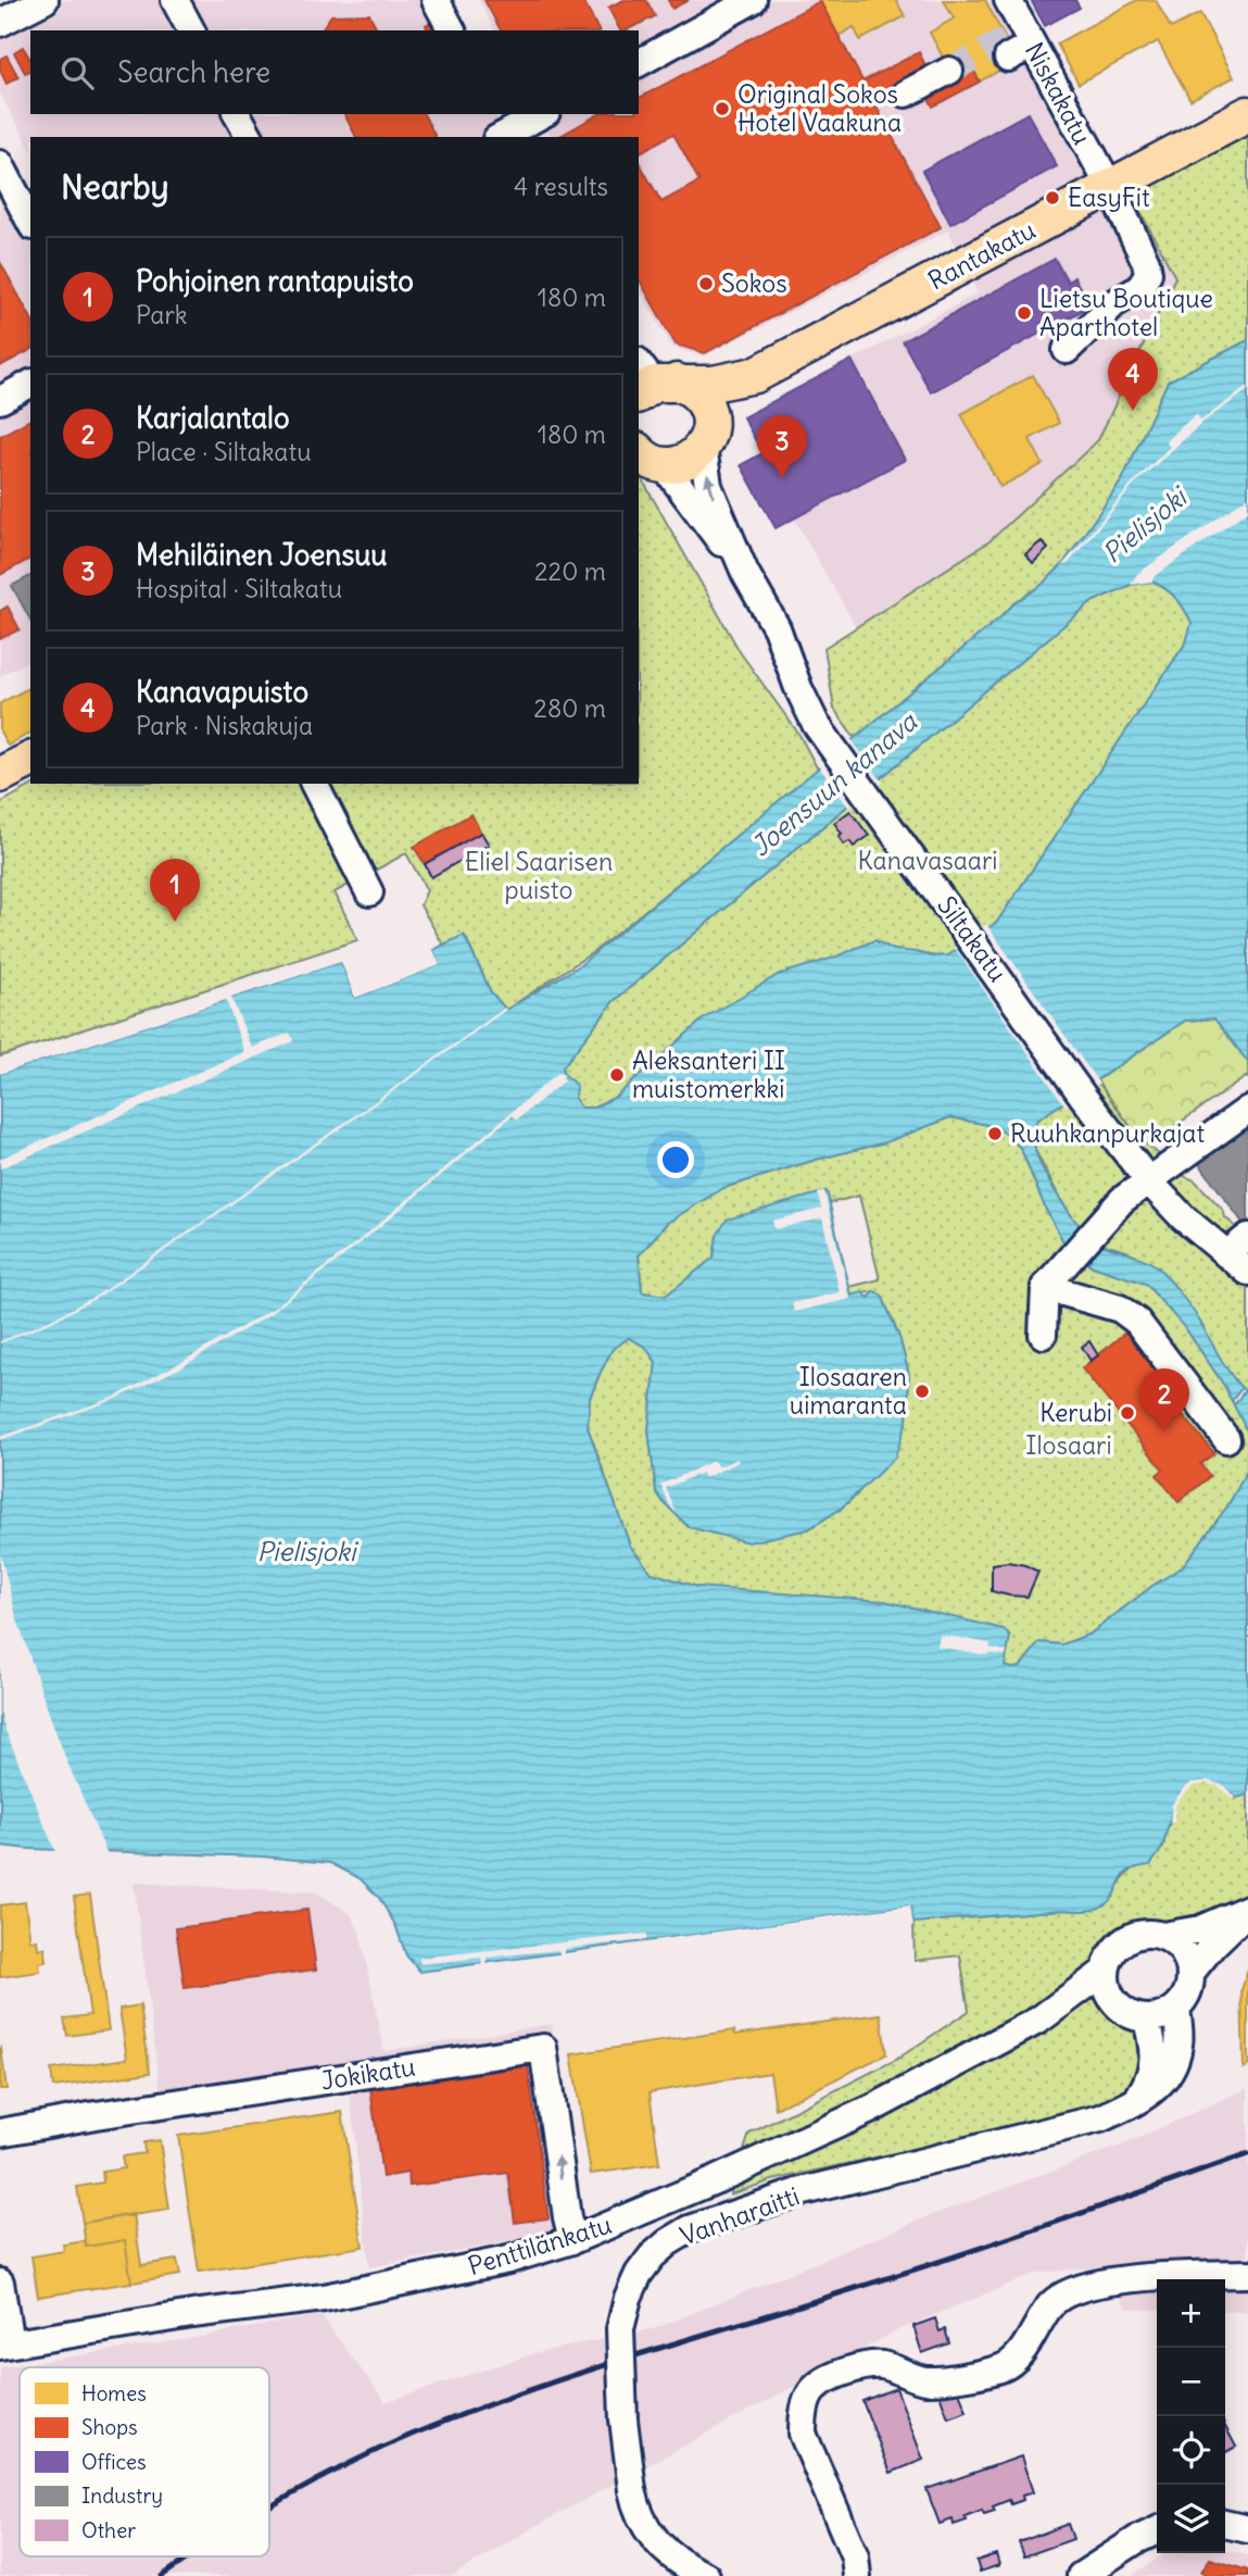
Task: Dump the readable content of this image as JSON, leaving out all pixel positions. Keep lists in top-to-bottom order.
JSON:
{
  "streets": {
    "main road": ["Rantakatu"],
    "street": [
      "Niskakatu",
      "Siltakatu",
      "Jokikatu",
      "Vanharaitti",
      "Penttilänkatu"
    ]
  },
  "crossings": [
    ["Niskakatu", "Rantakatu"],
    ["Rantakatu", "Siltakatu"],
    ["Jokikatu", "Penttilänkatu"],
    ["Vanharaitti", "Penttilänkatu"]
  ],
  "water": ["Pielisjoki", "Joensuun kanava"],
  "parks": ["Kanavasaari", "Eliel Saarisen puisto", "Ilosaari"],
  "places": [
    "Original Sokos Hotel Vaakuna",
    "EasyFit",
    "Sokos",
    "Lietsu Boutique Aparthotel",
    "Aleksanteri II muistomerkki",
    "Ruuhkanpurkajat",
    "Ilosaaren uimaranta",
    "Kerubi"
  ],
  "legend": [
    "Homes",
    "Shops",
    "Offices",
    "Industry",
    "Other"
  ],
  "page": {
    "search": "Search here",
    "heading": ["Nearby", "4 results"],
    "list": [
      {
        "mark": "1",
        "name": "Pohjoinen rantapuisto",
        "note": "Park",
        "value": "180 m"
      },
      {
        "mark": "2",
        "name": "Karjalantalo",
        "note": "Place · Siltakatu",
        "value": "180 m"
      },
      {
        "mark": "3",
        "name": "Mehiläinen Joensuu",
        "note": "Hospital · Siltakatu",
        "value": "220 m"
      },
      {
        "mark": "4",
        "name": "Kanavapuisto",
        "note": "Park · Niskakuja",
        "value": "280 m"
      }
    ],
    "pins": [
      "4",
      "3",
      "1",
      "2"
    ],
    "map_buttons": ["+", "−"]
  }
}
